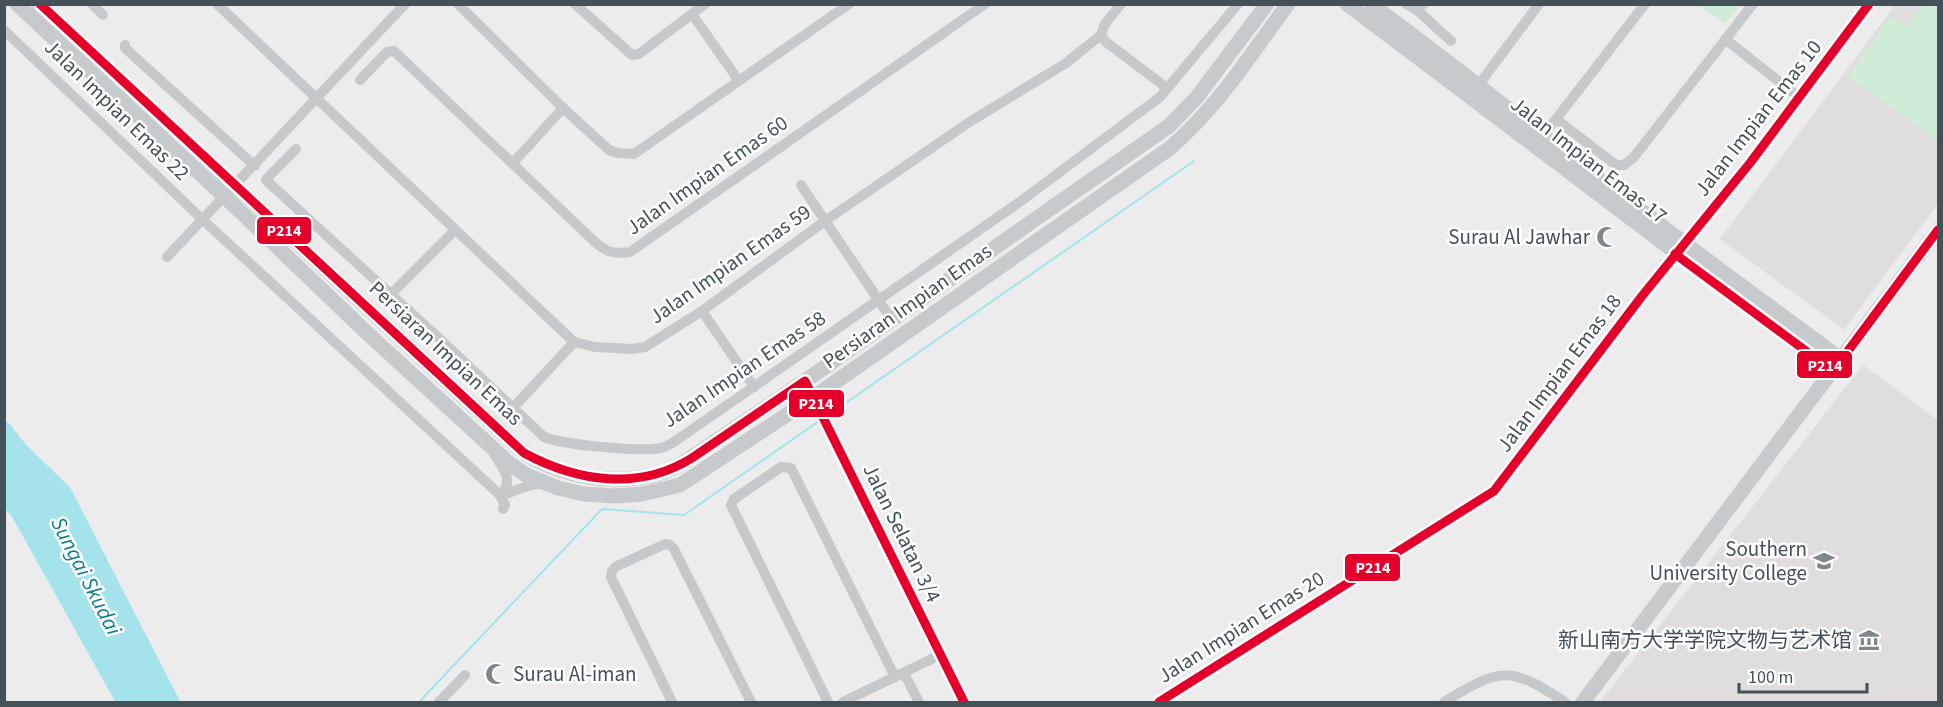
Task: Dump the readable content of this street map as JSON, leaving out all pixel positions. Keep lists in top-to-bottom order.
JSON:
{
  "streets": {
    "main road": ["Jalan Impian Emas 17", "Persiaran Impian Emas"],
    "street": [
      "Jalan Impian Emas 22",
      "Jalan Impian Emas 10",
      "Jalan Impian Emas 60",
      "Jalan Impian Emas 59",
      "Jalan Impian Emas 58",
      "Jalan Impian Emas 18",
      "Jalan Selatan 3/4",
      "Jalan Impian Emas 20"
    ]
  },
  "crossings": [
    ["Jalan Impian Emas 10", "Jalan Impian Emas 17"],
    ["Jalan Impian Emas 10", "Jalan Impian Emas 18"],
    ["Jalan Impian Emas 17", "Jalan Impian Emas 18"],
    ["Persiaran Impian Emas", "Jalan Selatan 3/4"],
    ["Jalan Impian Emas 18", "Jalan Impian Emas 20"]
  ],
  "water": ["Sungai Skudai"],
  "places": {
    "mosque": ["Surau Al Jawhar", "Surau Al-iman"],
    "school or university": ["Southern University College"],
    "museum": ["新山南方大学学院文物与艺术馆"]
  },
  "lines": ["transit line P214"],
  "scale_bar": "100 m"
}
